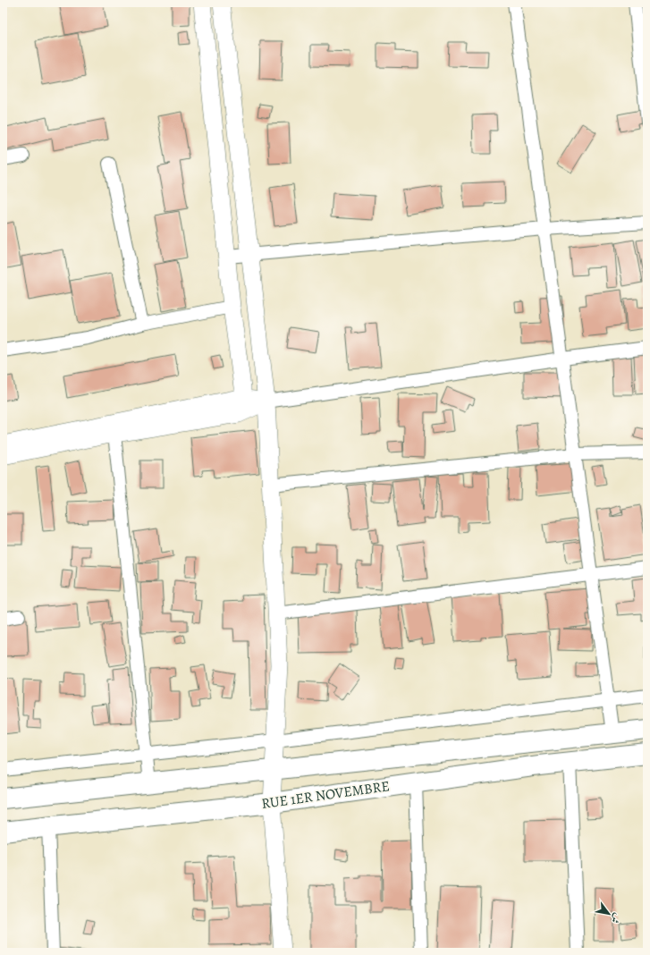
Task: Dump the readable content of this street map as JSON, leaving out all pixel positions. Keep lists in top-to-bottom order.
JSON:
{
  "streets": {
    "main road": ["RUE 1ER NOVEMBRE"]
  },
  "north": "bottom right"
}
